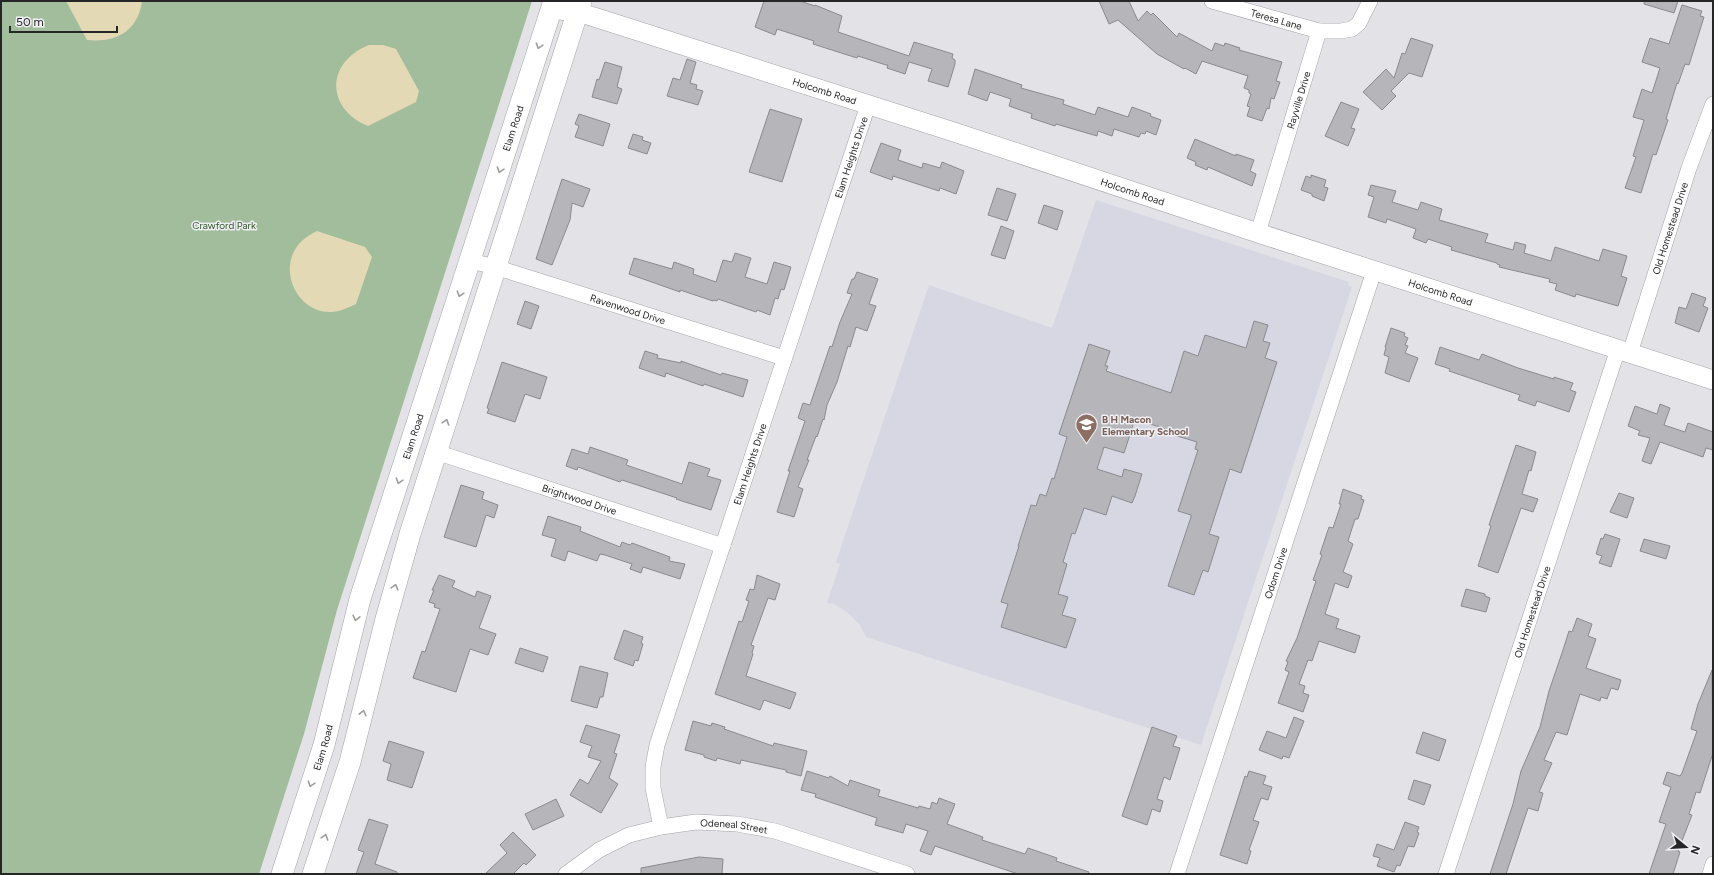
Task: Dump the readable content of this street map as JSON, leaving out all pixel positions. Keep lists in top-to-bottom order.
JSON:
{
  "streets": {
    "main road": ["Elam Road"],
    "street": [
      "Teresa Lane",
      "Holcomb Road",
      "Rayville Drive",
      "Elam Heights Drive",
      "Old Homestead Drive",
      "Ravenwood Drive",
      "Brightwood Drive",
      "Odom Drive",
      "Odeneal Street"
    ]
  },
  "crossings": [
    ["Teresa Lane", "Rayville Drive"],
    ["Holcomb Road", "Rayville Drive"],
    ["Holcomb Road", "Elam Road"],
    ["Holcomb Road", "Elam Heights Drive"],
    ["Holcomb Road", "Old Homestead Drive"],
    ["Holcomb Road", "Odom Drive"],
    ["Elam Road", "Ravenwood Drive"],
    ["Elam Heights Drive", "Ravenwood Drive"],
    ["Elam Heights Drive", "Brightwood Drive"],
    ["Elam Heights Drive", "Odeneal Street"]
  ],
  "parks": ["Crawford Park"],
  "places": {
    "school or university": ["B H Macon Elementary School"]
  },
  "scale_bar": "50 m",
  "north": "right"
}
